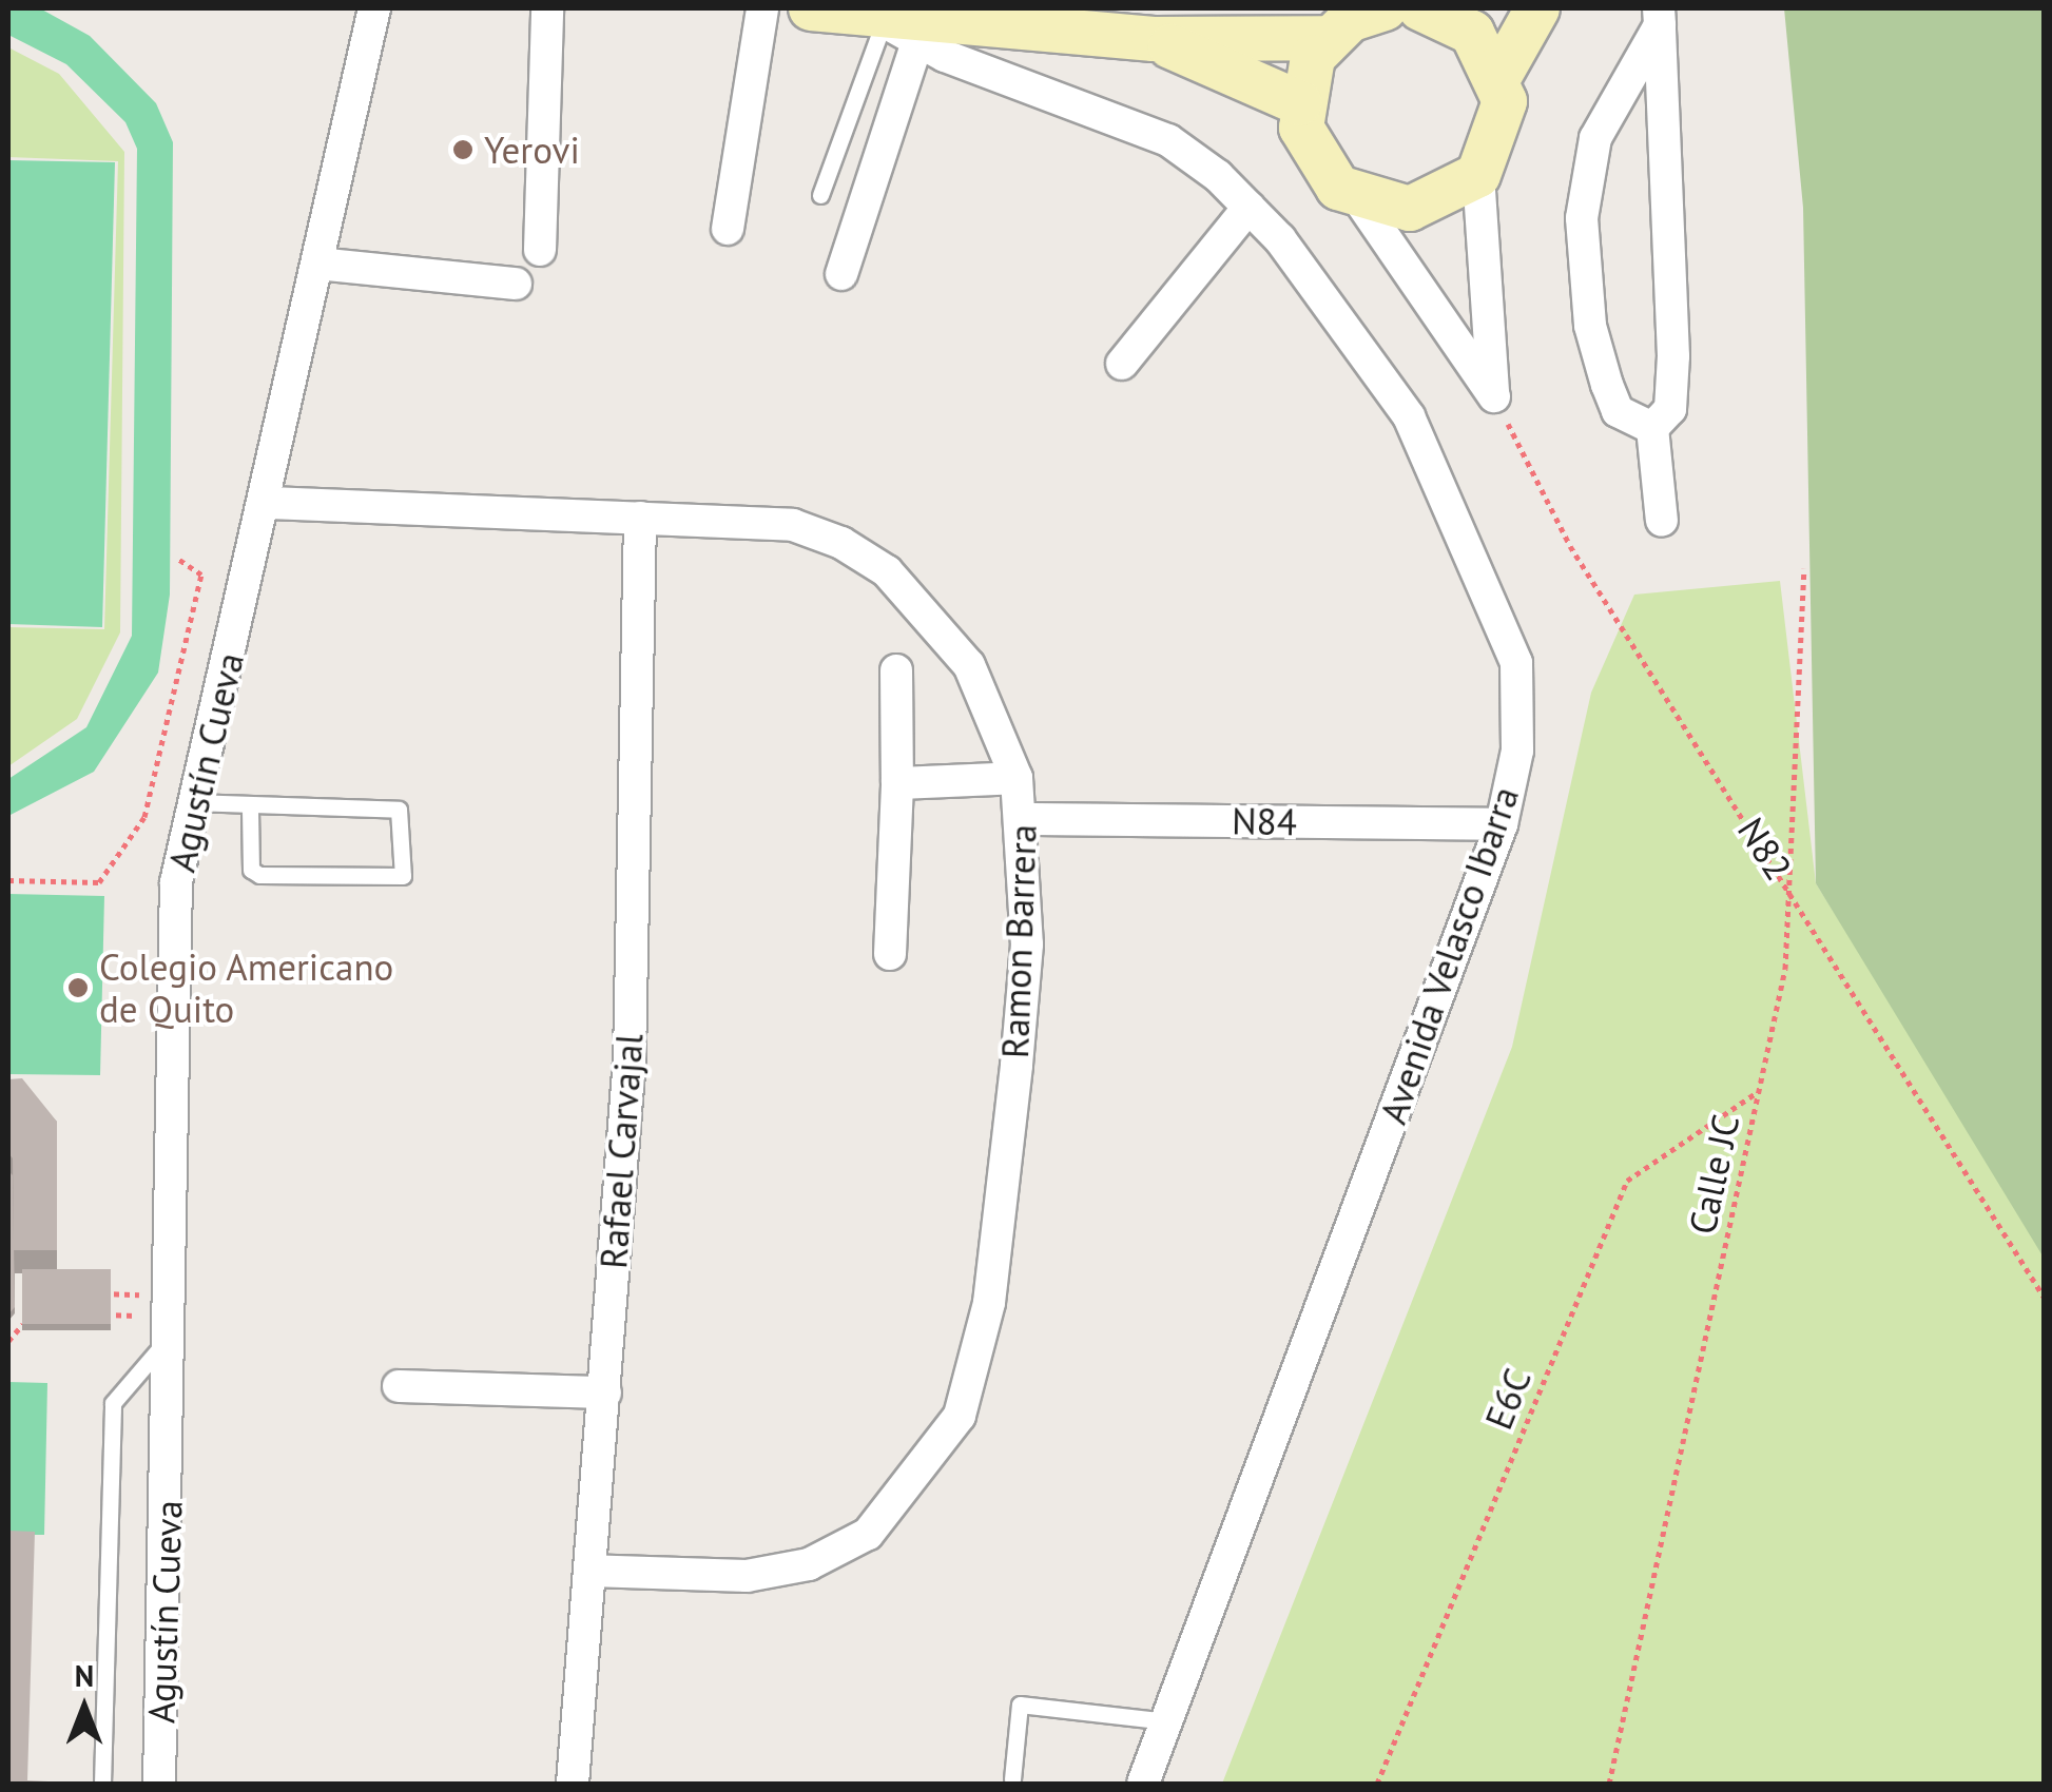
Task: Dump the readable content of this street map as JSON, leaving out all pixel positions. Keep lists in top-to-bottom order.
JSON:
{
  "streets": {
    "street": [
      "Agustín Cueva",
      "N84",
      "Ramon Barrera",
      "Avenida Velasco Ibarra",
      "Rafael Carvajal"
    ],
    "path": ["N82", "Calle JC", "E6C"]
  },
  "crossings": [
    ["Agustín Cueva", "Ramon Barrera"],
    ["N84", "Ramon Barrera"],
    ["N84", "Avenida Velasco Ibarra"],
    ["N82", "Calle JC"],
    ["Ramon Barrera", "Rafael Carvajal"],
    ["Calle JC", "E6C"]
  ],
  "places": ["Yerovi", "Colegio Americano de Quito"],
  "north": "top"
}
